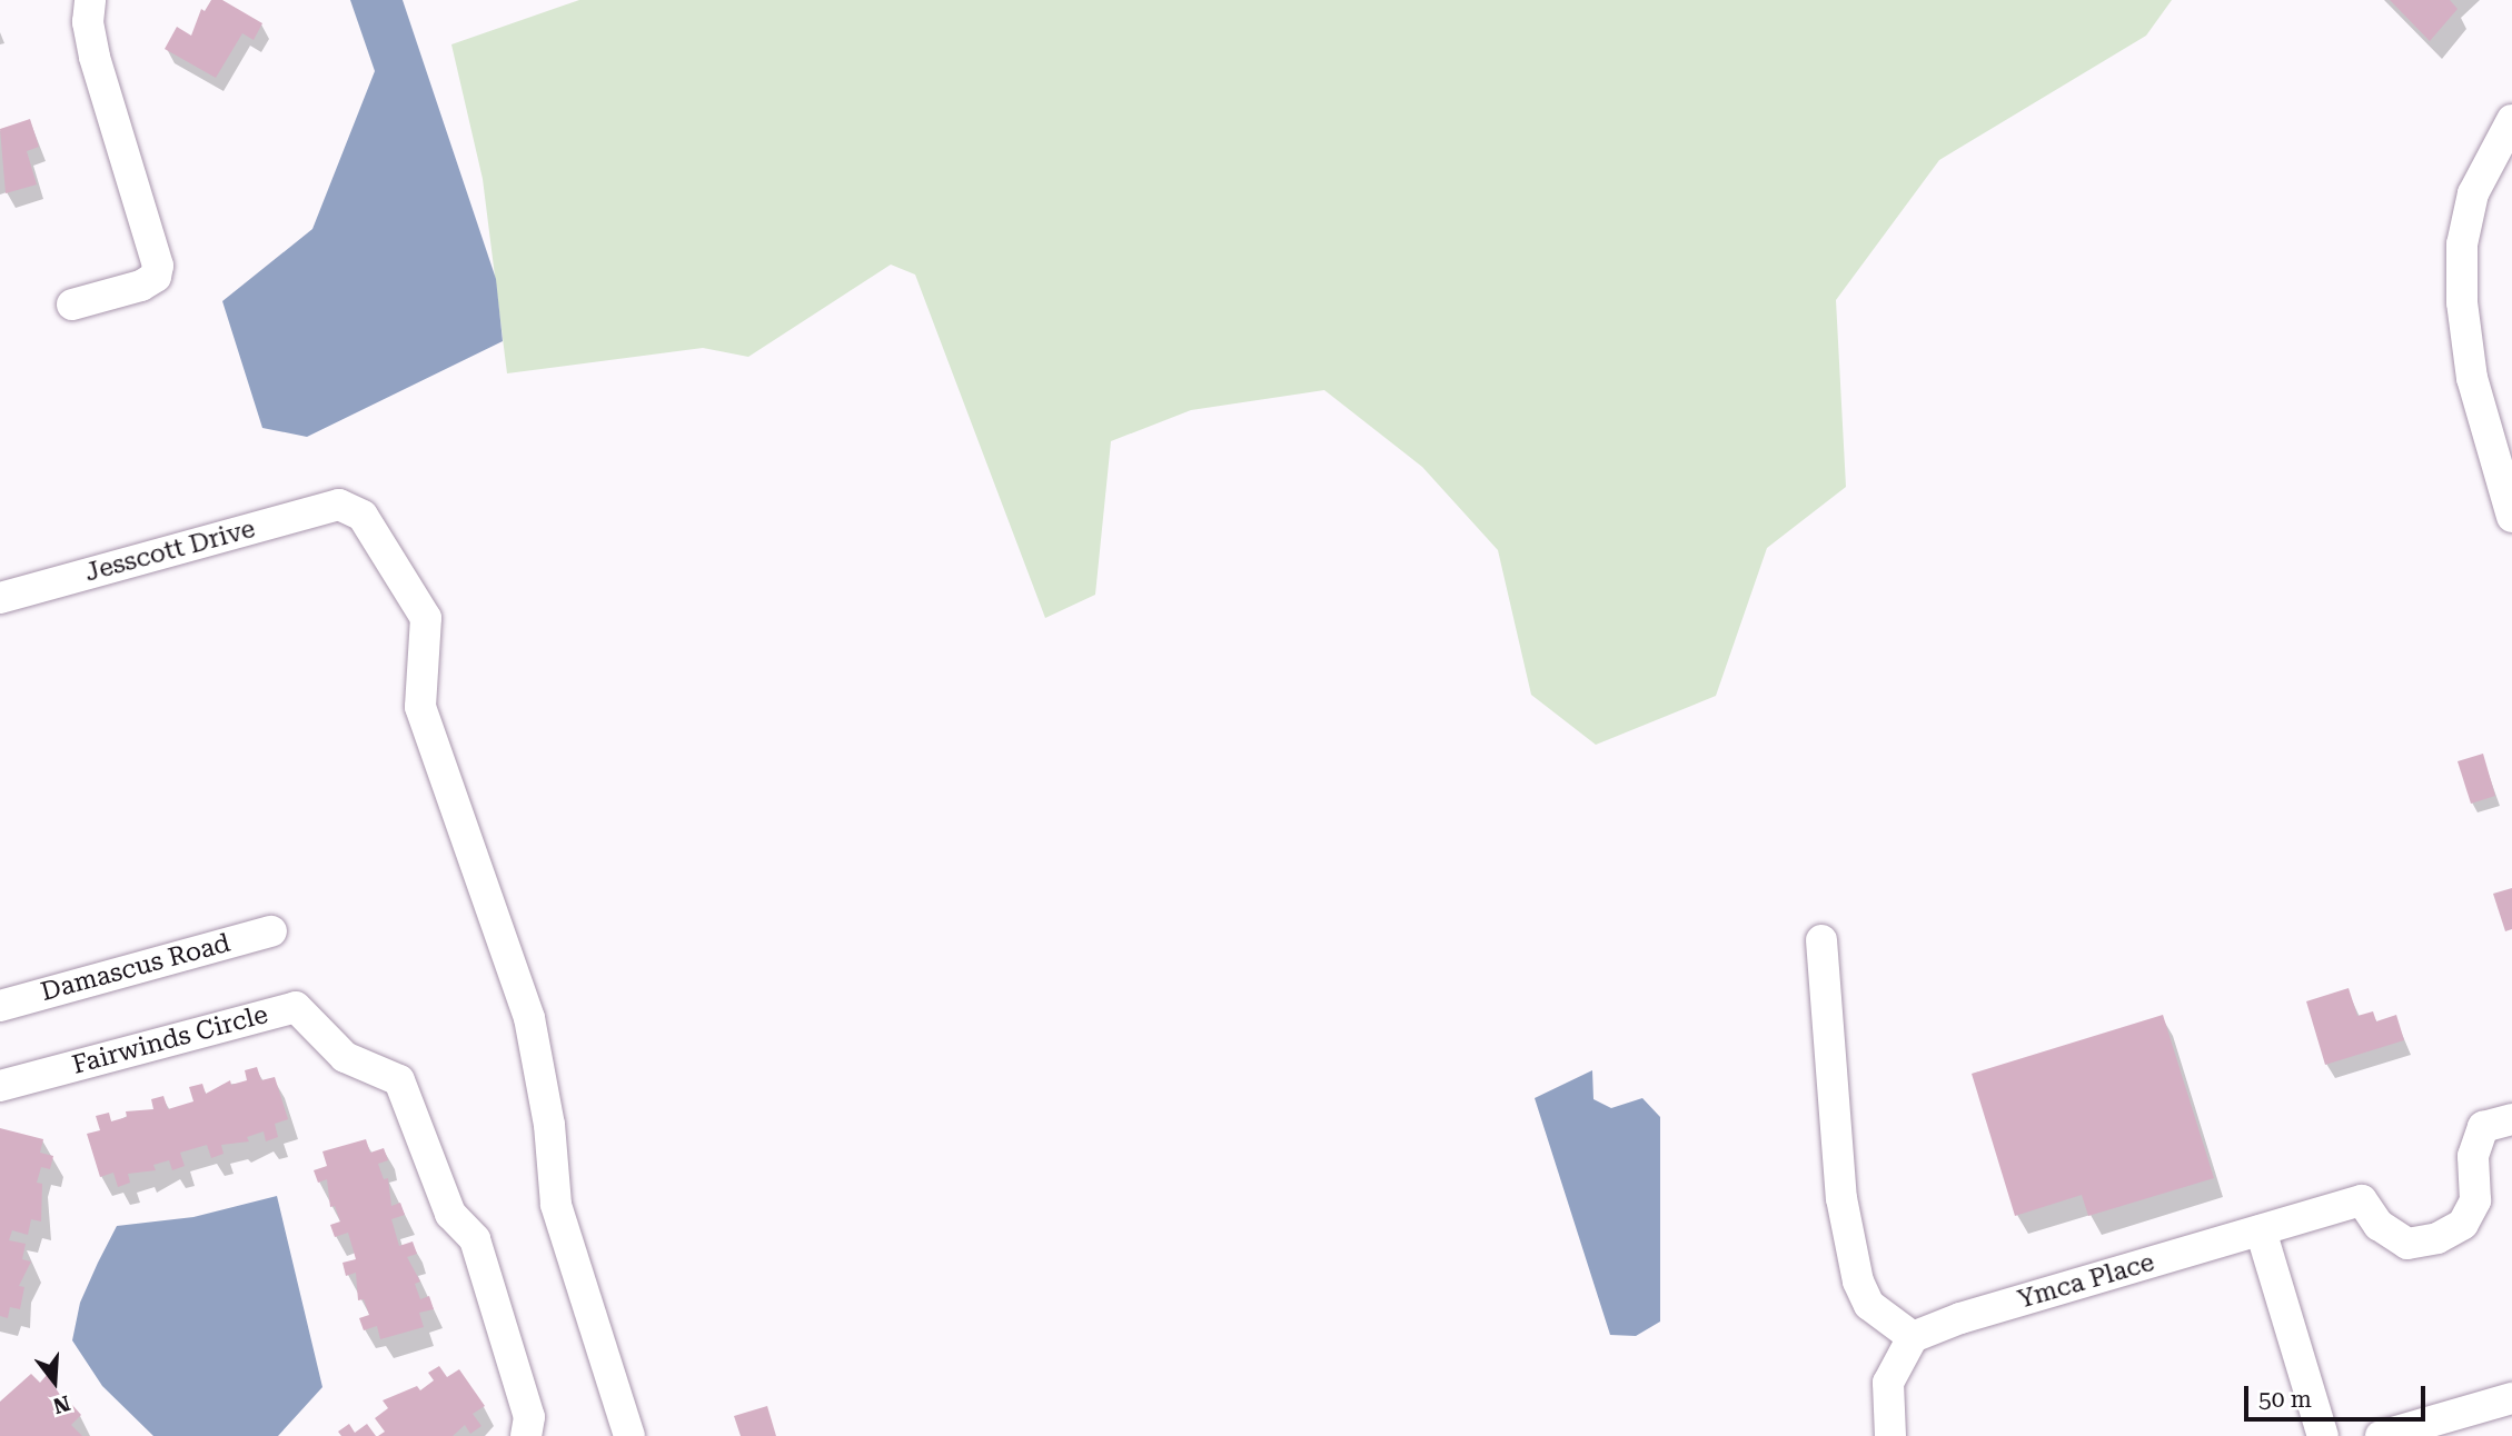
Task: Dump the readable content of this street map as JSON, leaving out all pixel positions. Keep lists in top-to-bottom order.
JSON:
{
  "streets": {
    "street": [
      "Jesscott Drive",
      "Damascus Road",
      "Fairwinds Circle",
      "Ymca Place"
    ]
  },
  "scale_bar": "50 m",
  "north": "bottom"
}
